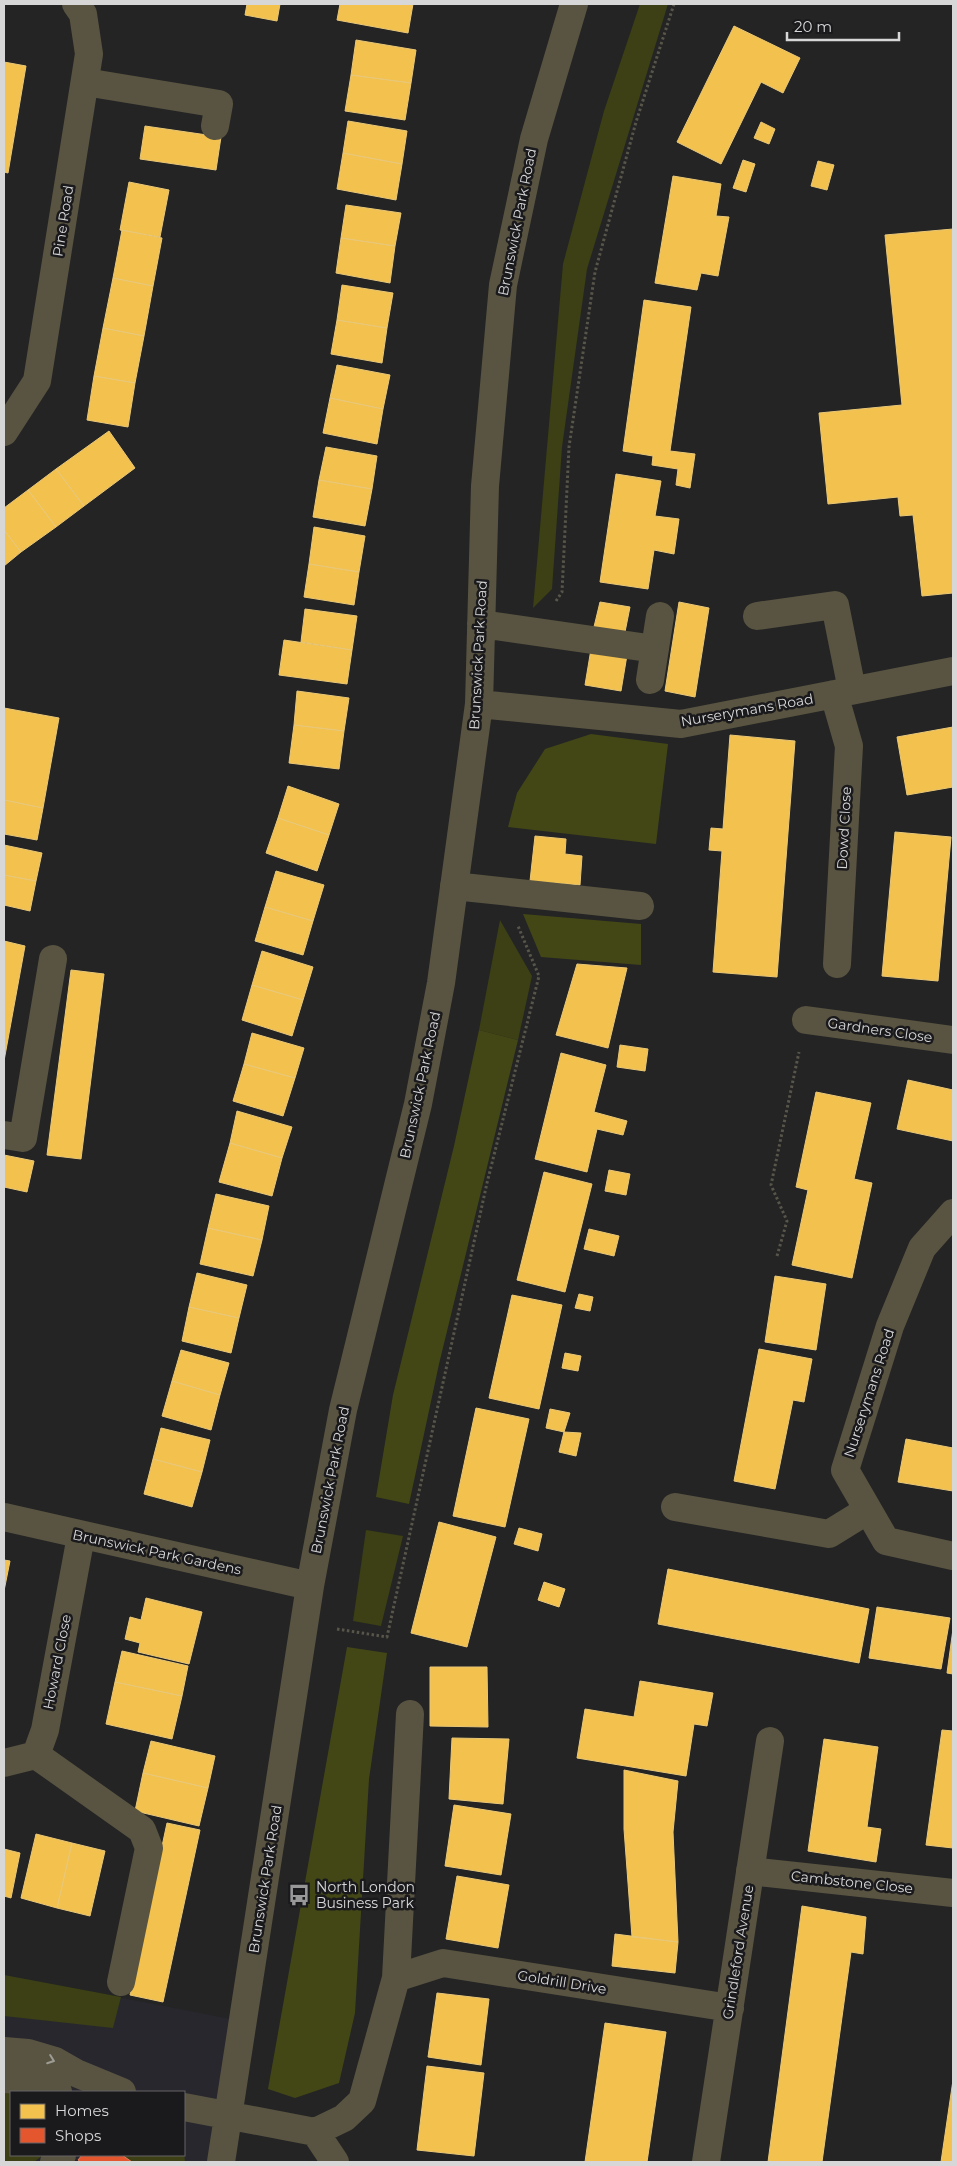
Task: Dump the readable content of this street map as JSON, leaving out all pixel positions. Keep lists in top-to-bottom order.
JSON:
{
  "streets": {
    "street": [
      "Pine Road",
      "Brunswick Park Road",
      "Nurserymans Road",
      "Dowd Close",
      "Gardners Close",
      "Brunswick Park Gardens",
      "Howard Close",
      "Cambstone Close",
      "Grindleford Avenue",
      "Goldrill Drive"
    ]
  },
  "crossings": [
    ["Brunswick Park Road", "Nurserymans Road"],
    ["Brunswick Park Road", "Brunswick Park Gardens"],
    ["Nurserymans Road", "Dowd Close"],
    ["Brunswick Park Gardens", "Howard Close"],
    ["Cambstone Close", "Grindleford Avenue"],
    ["Grindleford Avenue", "Goldrill Drive"]
  ],
  "places": {
    "bus stop": ["North London Business Park"]
  },
  "legend": ["Homes", "Shops"],
  "scale_bar": "20 m"
}
